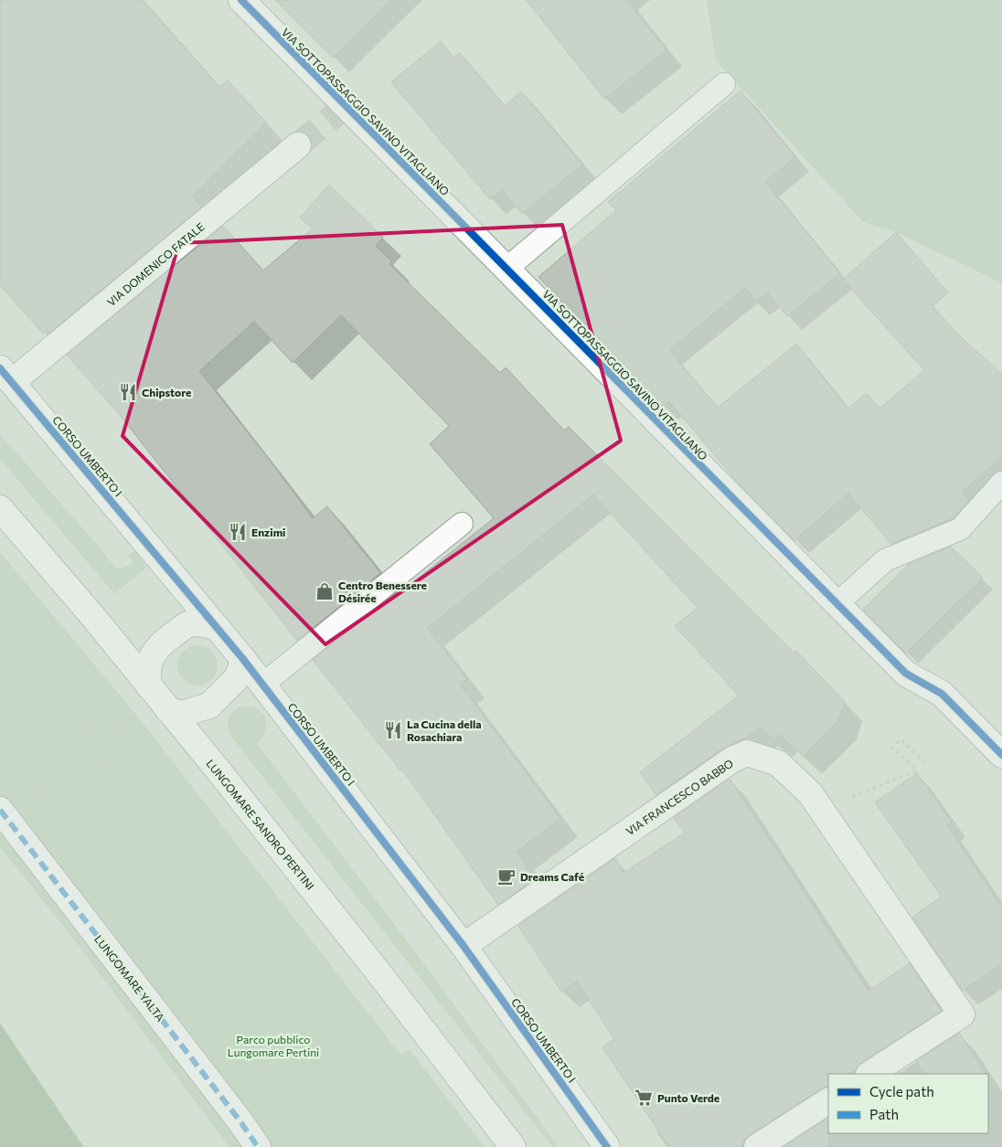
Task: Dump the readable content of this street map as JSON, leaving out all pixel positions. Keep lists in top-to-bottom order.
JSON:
{
  "streets": {
    "street": [
      "VIA SOTTOPASSAGGIO SAVINO VITAGLIANO",
      "VIA DOMENICO FATALE",
      "CORSO UMBERTO I",
      "VIA FRANCESCO BABBO",
      "LUNGOMARE SANDRO PERTINI",
      "LUNGOMARE YALTA"
    ]
  },
  "crossings": [
    ["VIA DOMENICO FATALE", "CORSO UMBERTO I"],
    ["CORSO UMBERTO I", "VIA FRANCESCO BABBO"],
    ["CORSO UMBERTO I", "LUNGOMARE SANDRO PERTINI"]
  ],
  "parks": ["Parco pubblico Lungomare Pertini"],
  "places": {
    "restaurant": ["Chipstore", "Enzimi", "La Cucina della Rosachiara"],
    "shop": ["Centro Benessere Désirée"],
    "cafe": ["Dreams Café"],
    "supermarket": ["Punto Verde"]
  },
  "legend": ["Cycle path", "Path"]
}
